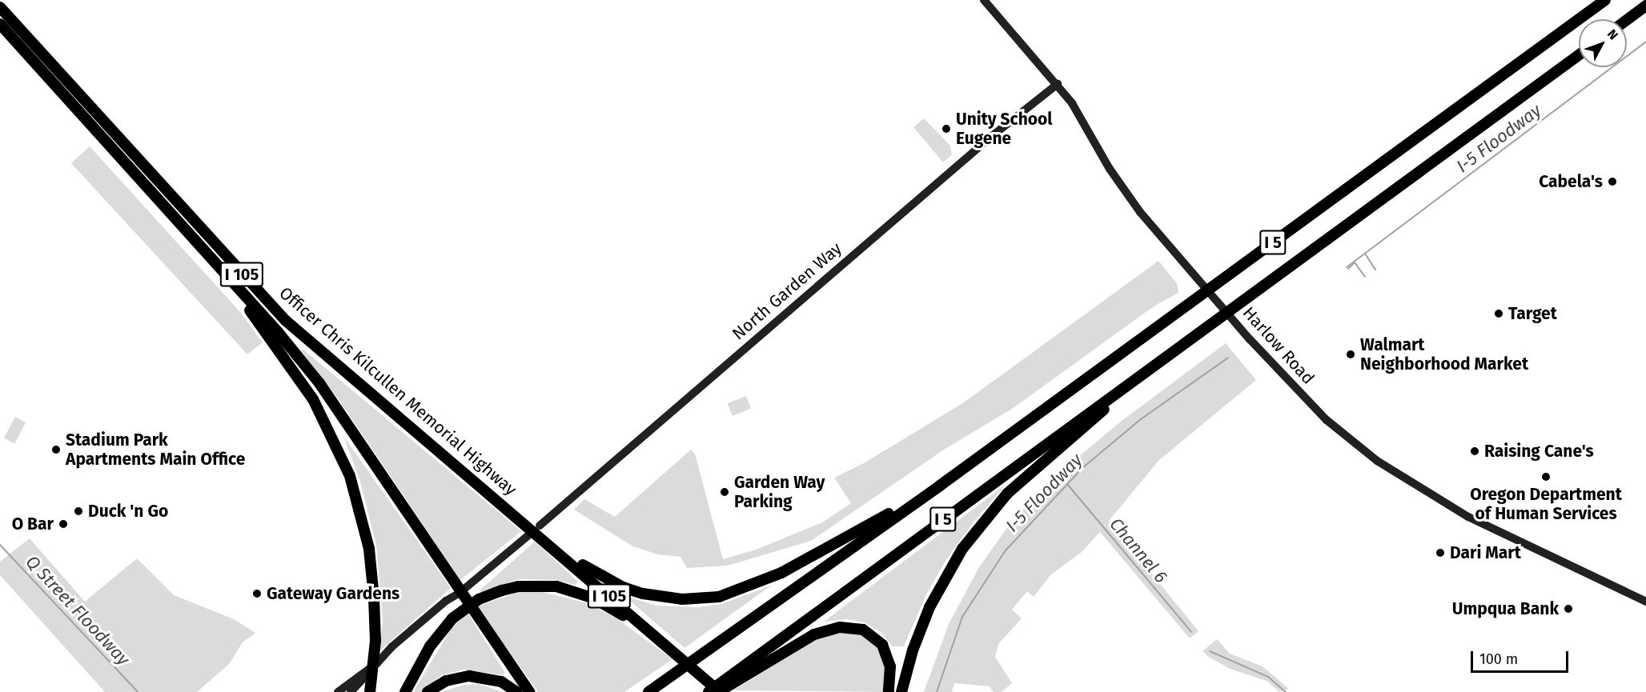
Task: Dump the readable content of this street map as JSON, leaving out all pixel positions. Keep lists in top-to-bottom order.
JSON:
{
  "streets": {
    "highway": ["I 5", "I 105", "Officer Chris Kilcullen Memorial Highway"],
    "street": ["North Garden Way", "Harlow Road"]
  },
  "crossings": [
    ["North Garden Way", "Harlow Road"]
  ],
  "water": ["I-5 Floodway", "Channel 6", "Q Street Floodway"],
  "places": [
    "Unity School Eugene",
    "Cabela's",
    "Target",
    "Walmart Neighborhood Market",
    "Stadium Park Apartments Main Office",
    "Raising Cane's",
    "Oregon Department of Human Services",
    "Garden Way Parking",
    "Duck 'n Go",
    "O Bar",
    "Dari Mart",
    "Gateway Gardens",
    "Umpqua Bank"
  ],
  "scale_bar": "100 m",
  "north": "top right"
}
